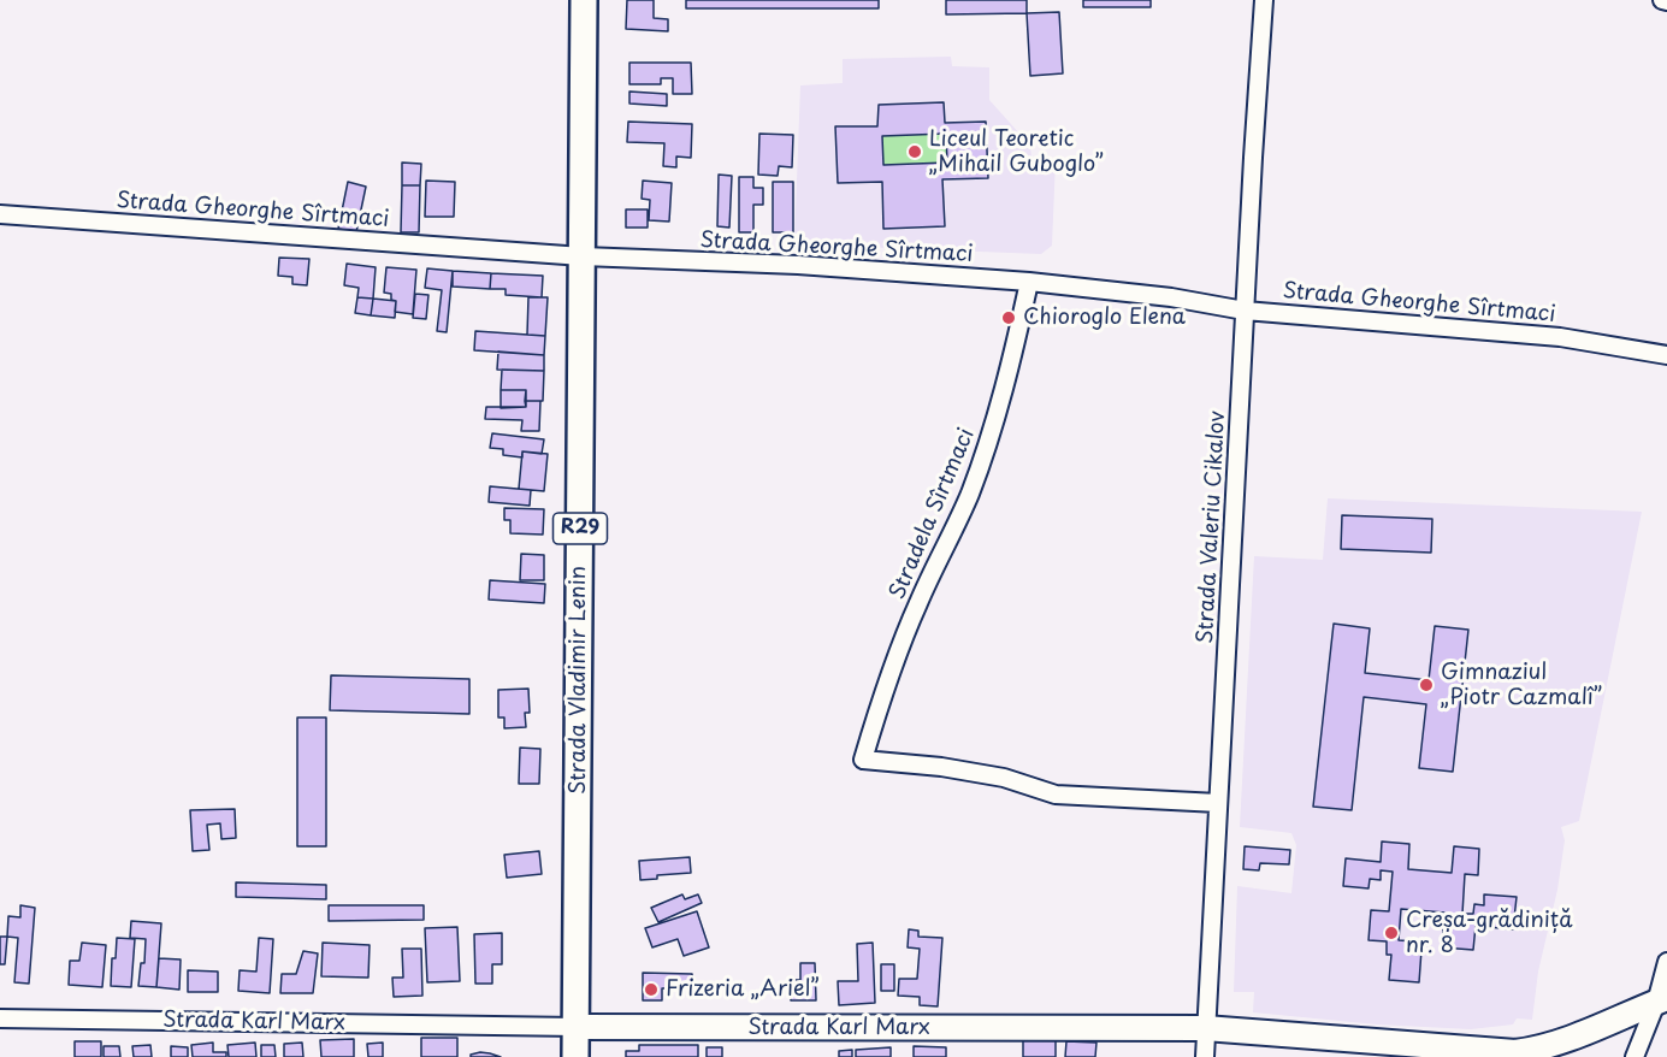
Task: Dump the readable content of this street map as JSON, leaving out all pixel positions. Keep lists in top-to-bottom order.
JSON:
{
  "streets": {
    "main road": ["R29", "Strada Vladimir Lenin"],
    "street": [
      "Strada Gheorghe Sîrtmaci",
      "Stradela Sîrtmaci",
      "Strada Valeriu Cikalov",
      "Strada Karl Marx"
    ]
  },
  "crossings": [
    ["Strada Gheorghe Sîrtmaci", "Stradela Sîrtmaci"],
    ["Strada Gheorghe Sîrtmaci", "Strada Valeriu Cikalov"],
    ["Strada Gheorghe Sîrtmaci", "Strada Vladimir Lenin"],
    ["Stradela Sîrtmaci", "Strada Valeriu Cikalov"],
    ["Strada Valeriu Cikalov", "Strada Karl Marx"],
    ["Strada Vladimir Lenin", "Strada Karl Marx"]
  ],
  "places": [
    "Liceul Teoretic „Mihail Guboglo”",
    "Chioroglo Elena",
    "Gimnaziul „Piotr Cazmalî”",
    "Creșa-grădiniță nr. 8",
    "Frizeria „Ariel”"
  ]
}
